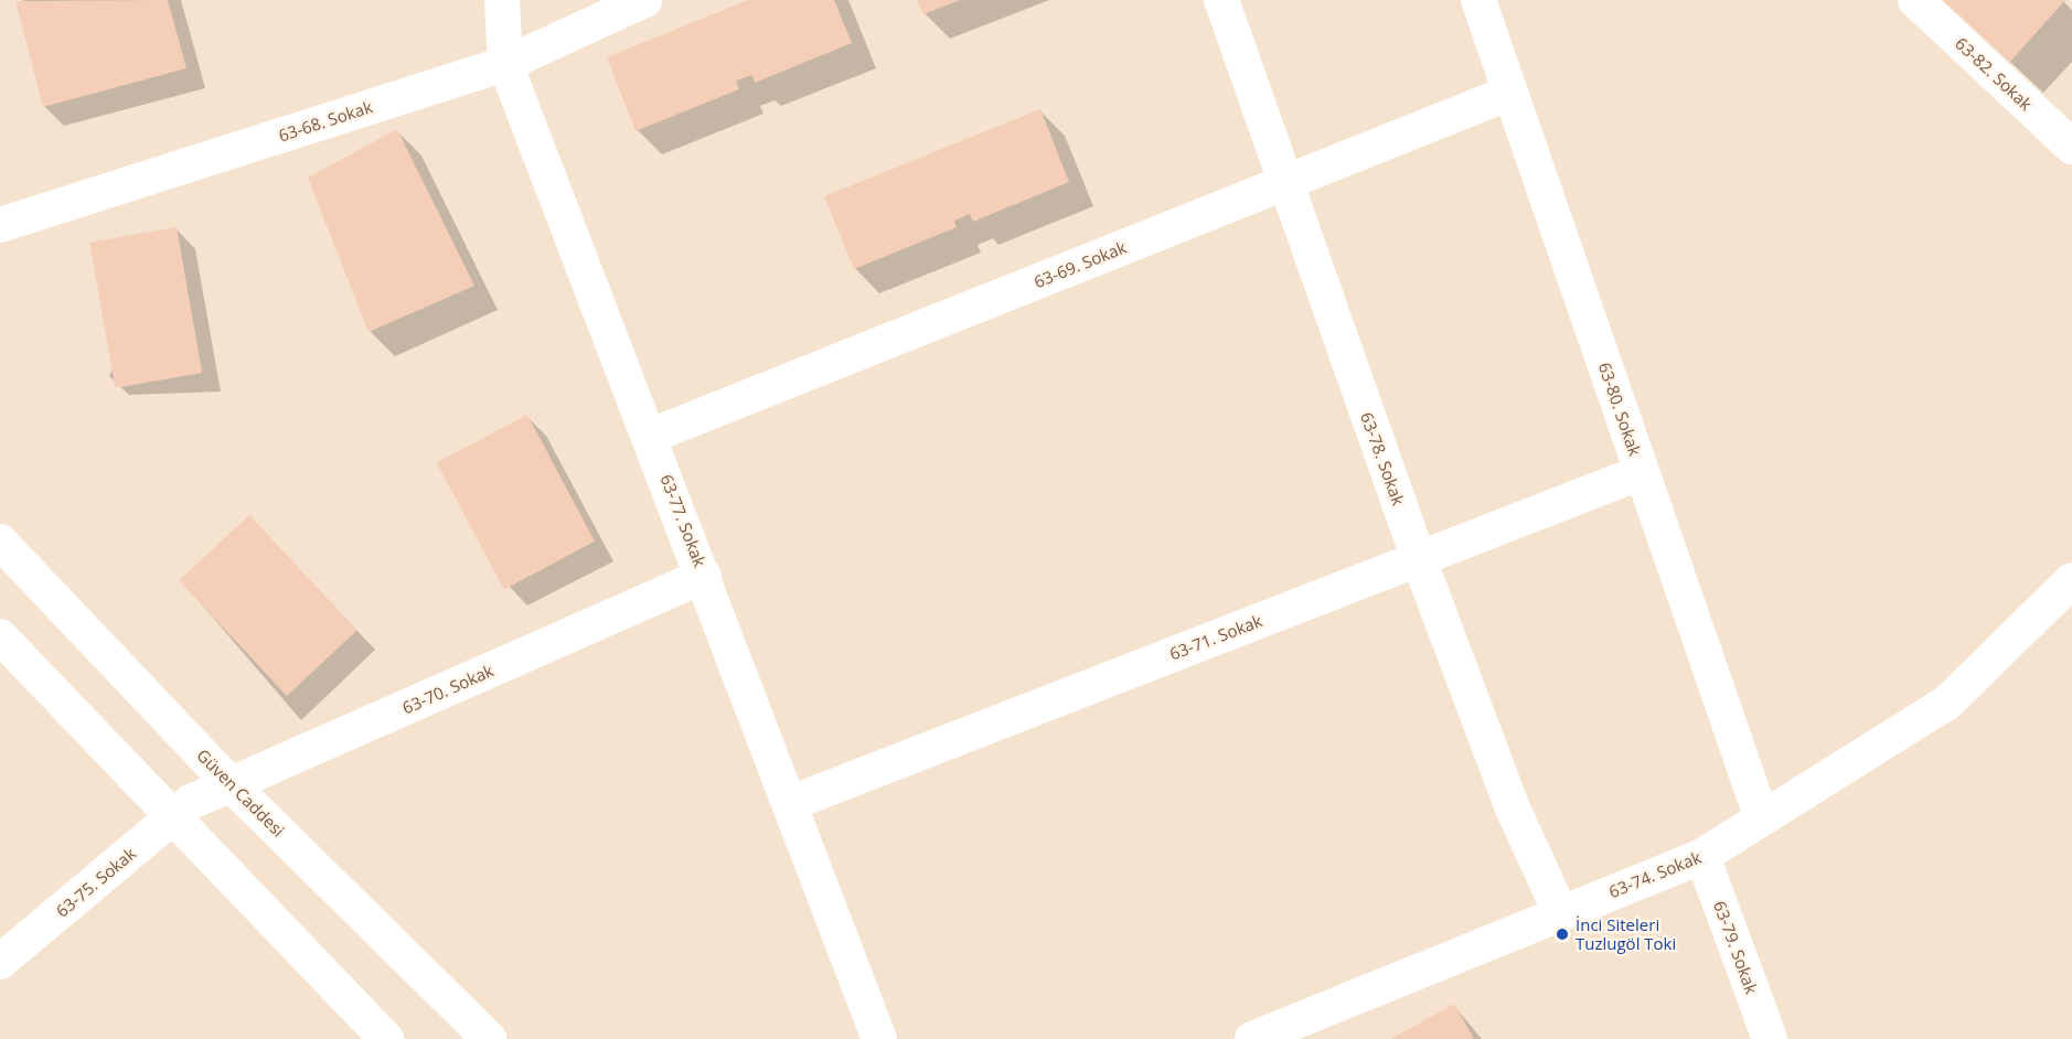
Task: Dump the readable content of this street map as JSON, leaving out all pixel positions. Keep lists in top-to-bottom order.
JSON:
{
  "streets": {
    "street": [
      "63-82. Sokak",
      "63-68. Sokak",
      "63-69. Sokak",
      "63-80. Sokak",
      "63-78. Sokak",
      "63-77. Sokak",
      "63-71. Sokak",
      "63-70. Sokak",
      "Güven Caddesi",
      "63-74. Sokak",
      "63-75. Sokak",
      "63-79. Sokak"
    ]
  },
  "crossings": [
    ["63-68. Sokak", "63-77. Sokak"],
    ["63-69. Sokak", "63-80. Sokak"],
    ["63-69. Sokak", "63-78. Sokak"],
    ["63-69. Sokak", "63-77. Sokak"],
    ["63-80. Sokak", "63-71. Sokak"],
    ["63-80. Sokak", "63-74. Sokak"],
    ["63-78. Sokak", "63-71. Sokak"],
    ["63-78. Sokak", "63-74. Sokak"],
    ["63-77. Sokak", "63-71. Sokak"],
    ["63-77. Sokak", "63-70. Sokak"],
    ["63-70. Sokak", "Güven Caddesi"],
    ["63-70. Sokak", "63-75. Sokak"],
    ["63-74. Sokak", "63-79. Sokak"]
  ],
  "places": ["İnci Siteleri Tuzlugöl Toki"]
}
